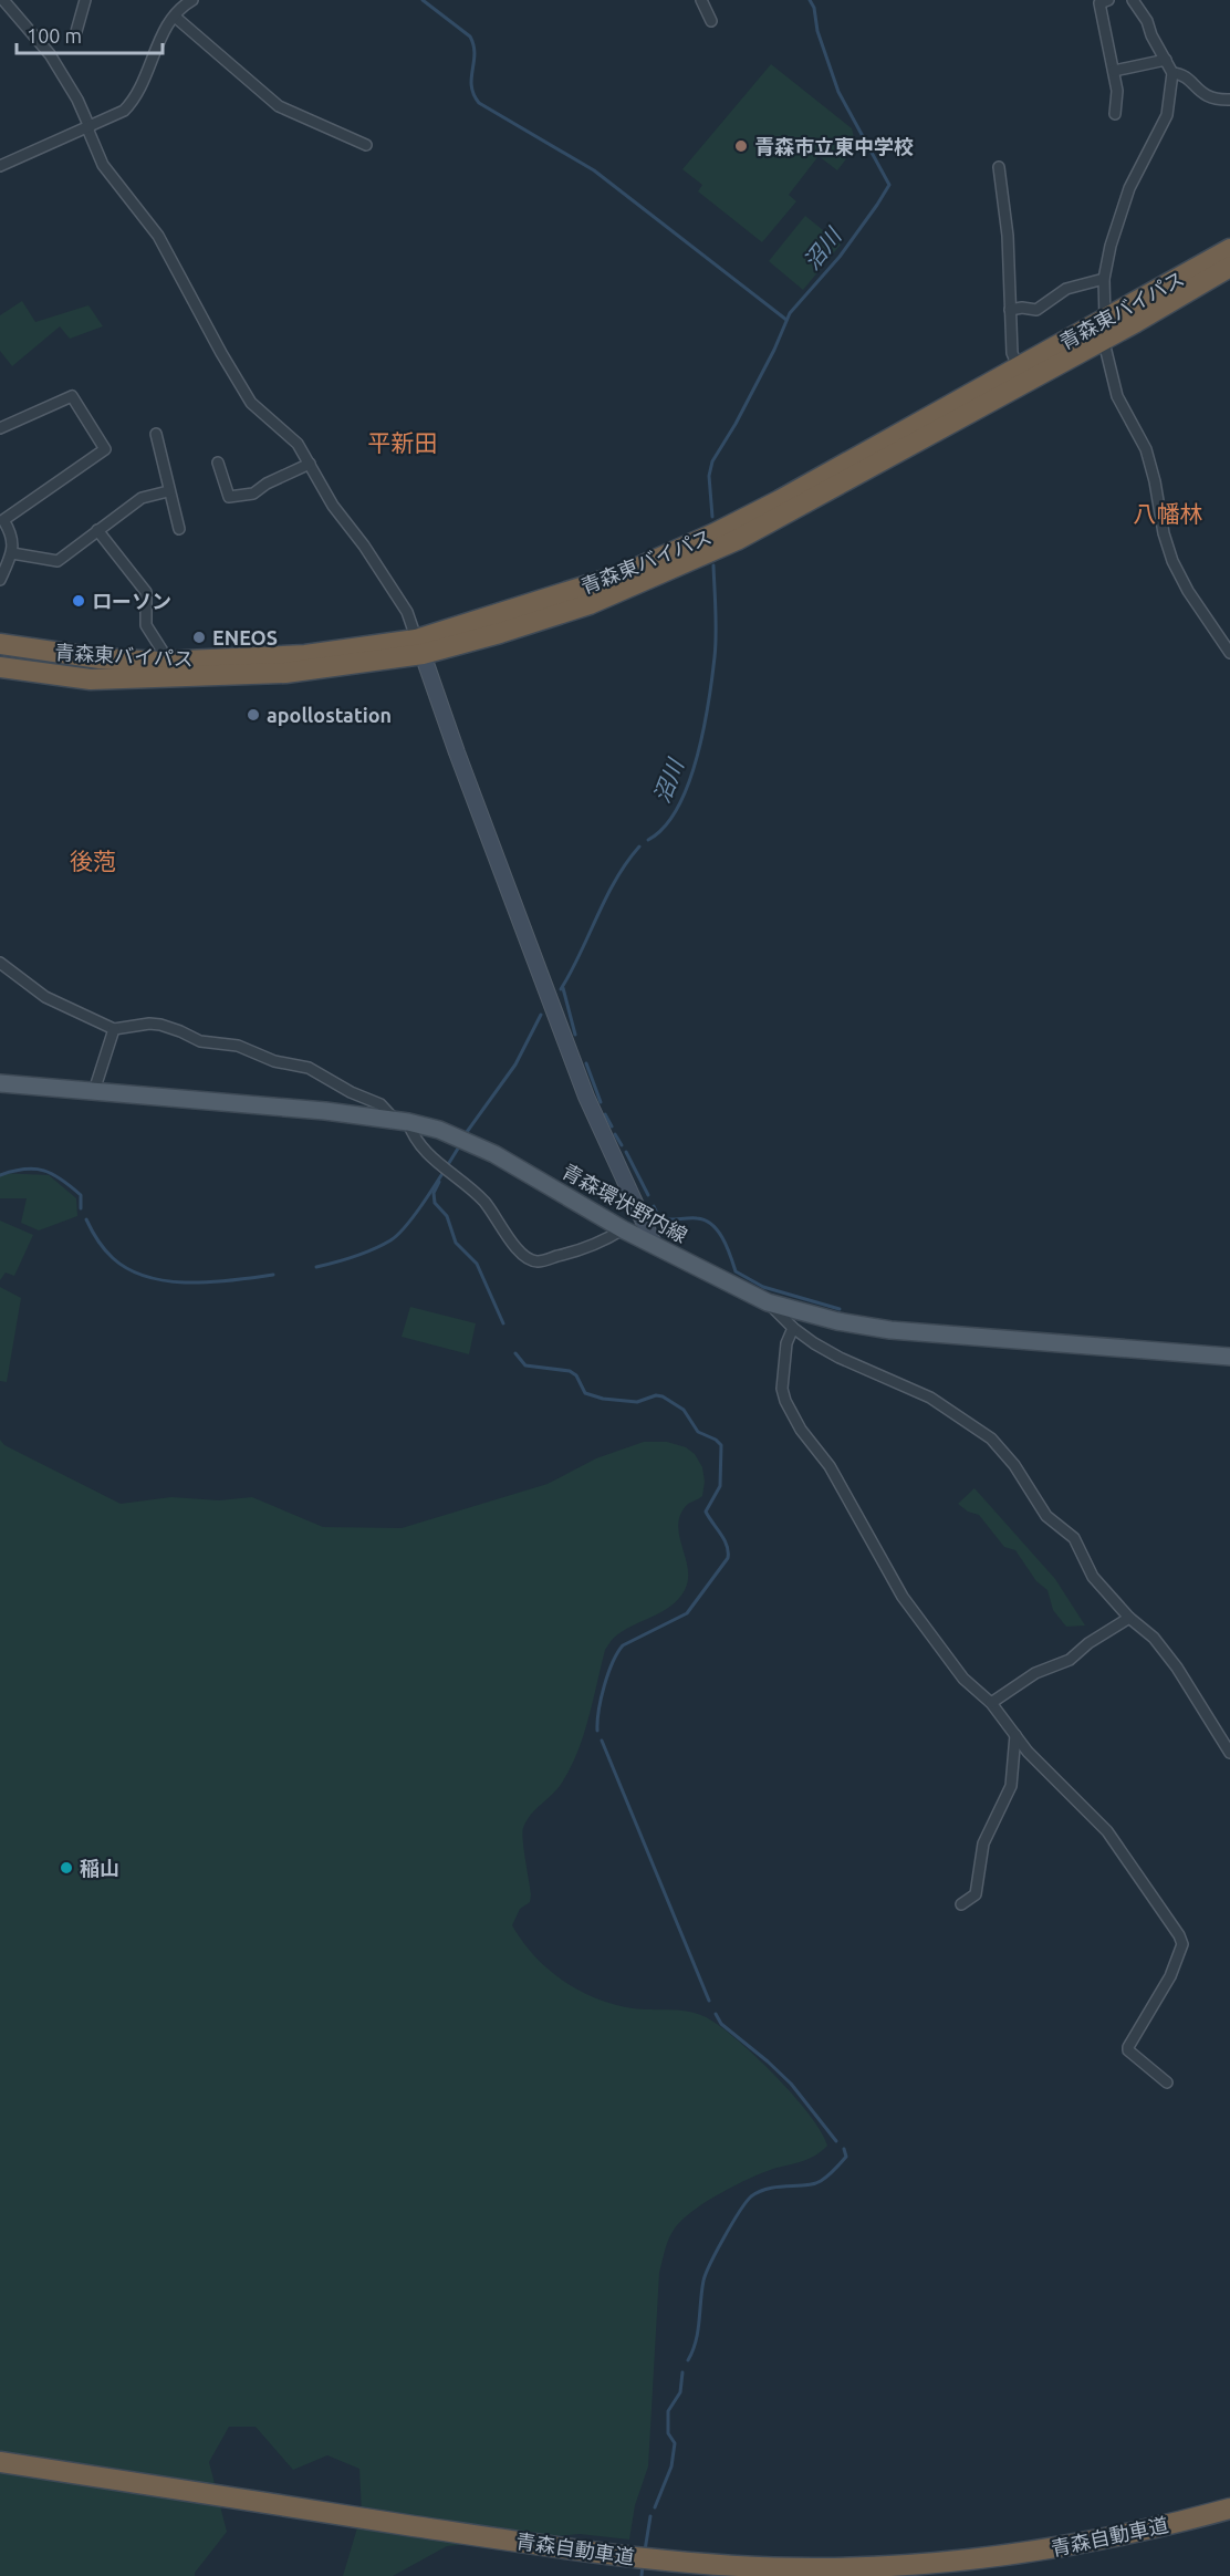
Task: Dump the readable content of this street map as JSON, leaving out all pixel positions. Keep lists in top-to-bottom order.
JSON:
{
  "streets": {
    "highway": ["青森東バイパス", "青森自動車道"],
    "main road": ["青森環状野内線"]
  },
  "districts": ["平新田", "八幡林", "後萢"],
  "water": ["沼川"],
  "places": [
    "青森市立東中学校",
    "ローソン",
    "ENEOS",
    "apollostation",
    "稲山"
  ],
  "scale_bar": "100 m"
}
